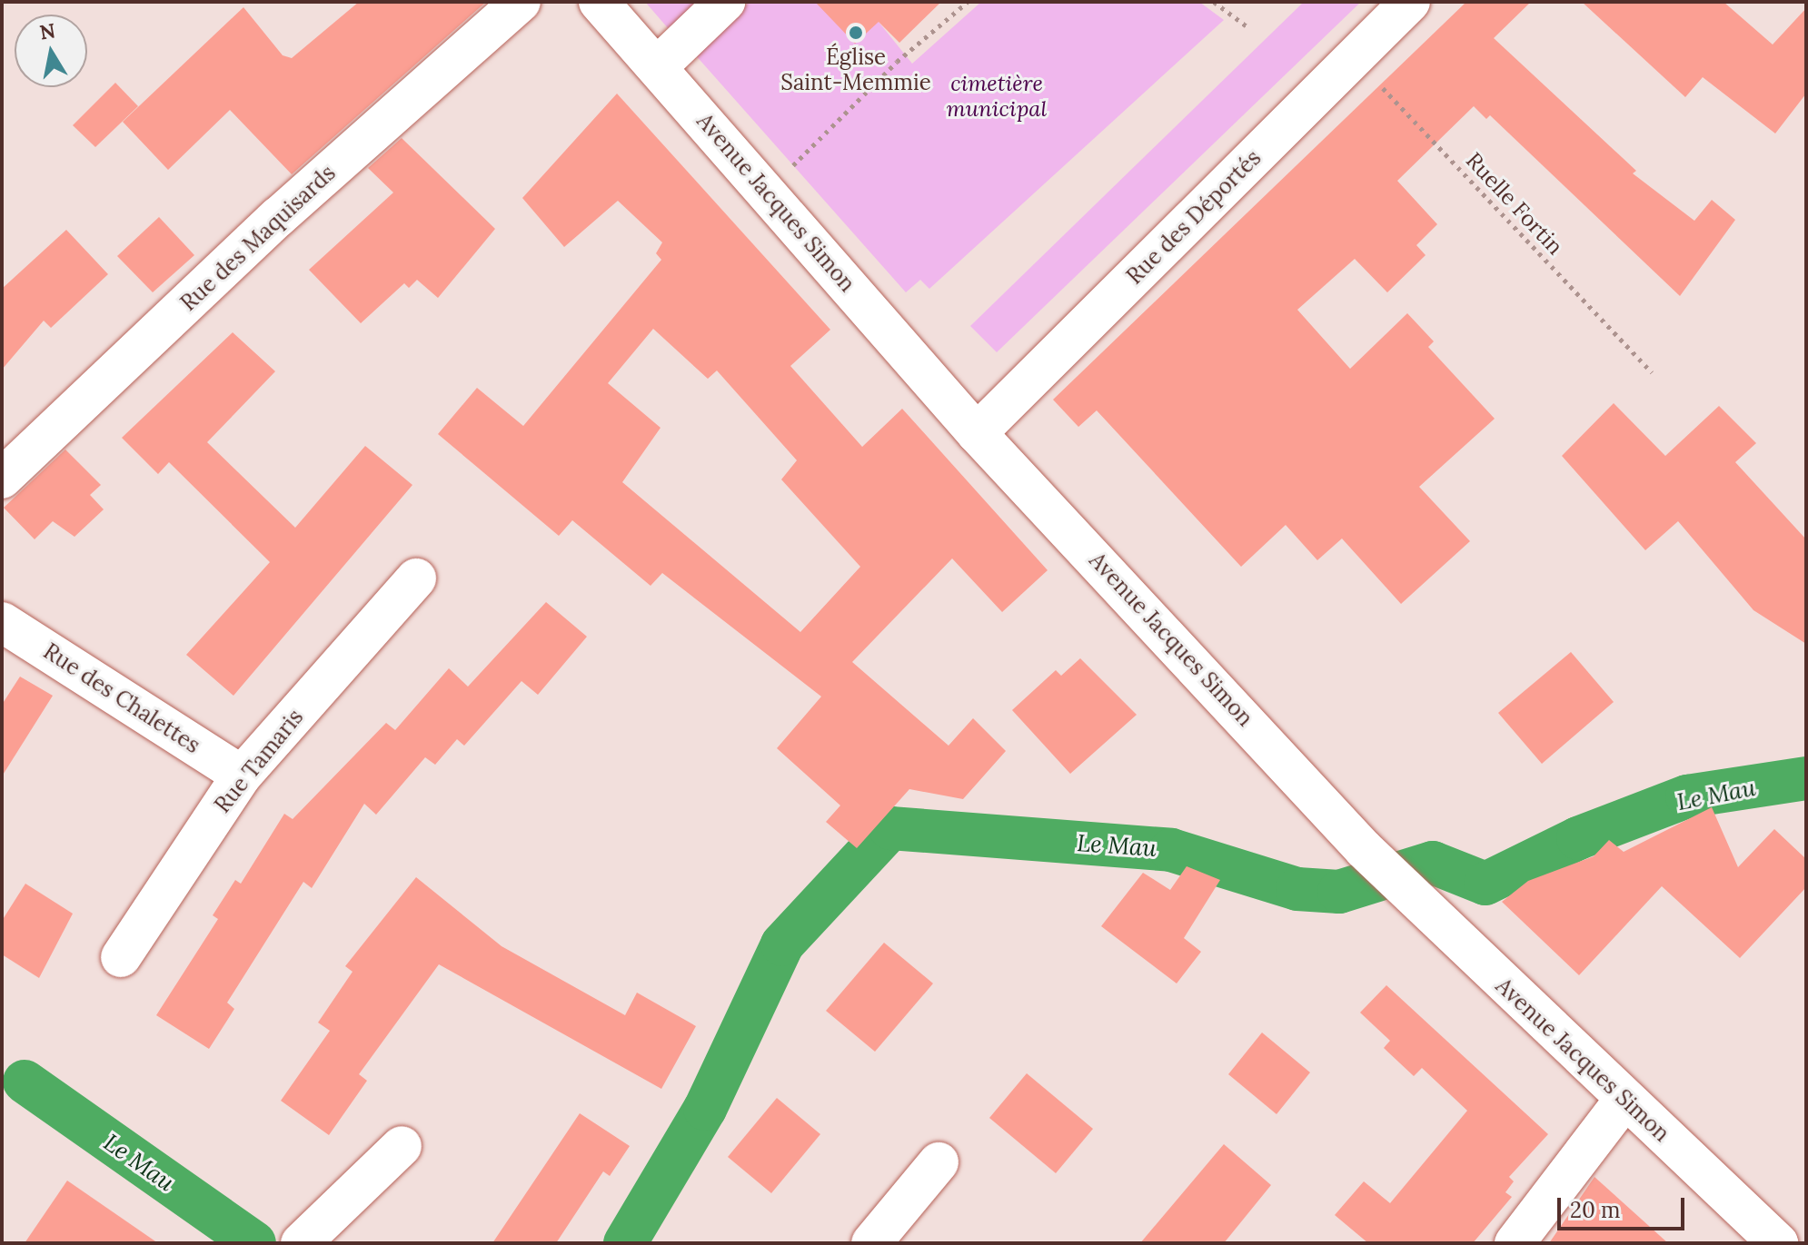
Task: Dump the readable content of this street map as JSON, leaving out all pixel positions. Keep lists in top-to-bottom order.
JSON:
{
  "streets": {
    "street": [
      "Avenue Jacques Simon",
      "Rue des Déportés",
      "Rue des Maquisards",
      "Rue des Chalettes",
      "Rue Tamaris"
    ],
    "path": ["Ruelle Fortin"]
  },
  "crossings": [
    ["Avenue Jacques Simon", "Rue des Déportés"],
    ["Ruelle Fortin", "Rue des Déportés"],
    ["Rue des Chalettes", "Rue Tamaris"]
  ],
  "water": ["Le Mau"],
  "parks": ["cimetière municipal"],
  "places": ["Église Saint-Memmie"],
  "scale_bar": "20 m",
  "north": "top"
}
